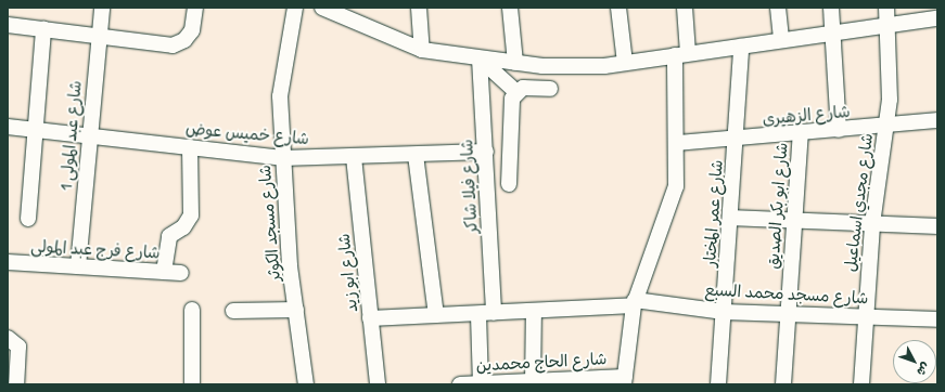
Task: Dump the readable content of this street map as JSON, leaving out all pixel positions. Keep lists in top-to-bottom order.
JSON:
{
  "streets": {
    "street": [
      "شارع الزهيرى",
      "شارع خميس عوض",
      "شارع عبد المولى 1",
      "شارع فيلا شاكر",
      "شارع مجدي اسماعيل",
      "شارع ابو بكر الصديق",
      "شارع عمر المختار",
      "شارع مسجد الكوثر",
      "شارع فرج عبد المولى",
      "شارع ابو زيد",
      "شارع مسجد محمد السبع",
      "شارع الحاج محمدين"
    ]
  },
  "crossings": [
    ["شارع الزهيرى", "شارع مجدي اسماعيل"],
    ["شارع الزهيرى", "شارع ابو بكر الصديق"],
    ["شارع الزهيرى", "شارع عمر المختار"],
    ["شارع خميس عوض", "شارع عبد المولى 1"],
    ["شارع خميس عوض", "شارع فيلا شاكر"],
    ["شارع خميس عوض", "شارع مسجد الكوثر"],
    ["شارع خميس عوض", "شارع ابو زيد"],
    ["شارع عبد المولى 1", "شارع فرج عبد المولى"],
    ["شارع فيلا شاكر", "شارع مسجد محمد السبع"],
    ["شارع مجدي اسماعيل", "شارع مسجد محمد السبع"],
    ["شارع ابو بكر الصديق", "شارع مسجد محمد السبع"],
    ["شارع عمر المختار", "شارع مسجد محمد السبع"],
    ["شارع ابو زيد", "شارع مسجد محمد السبع"]
  ],
  "north": "bottom right"
}
